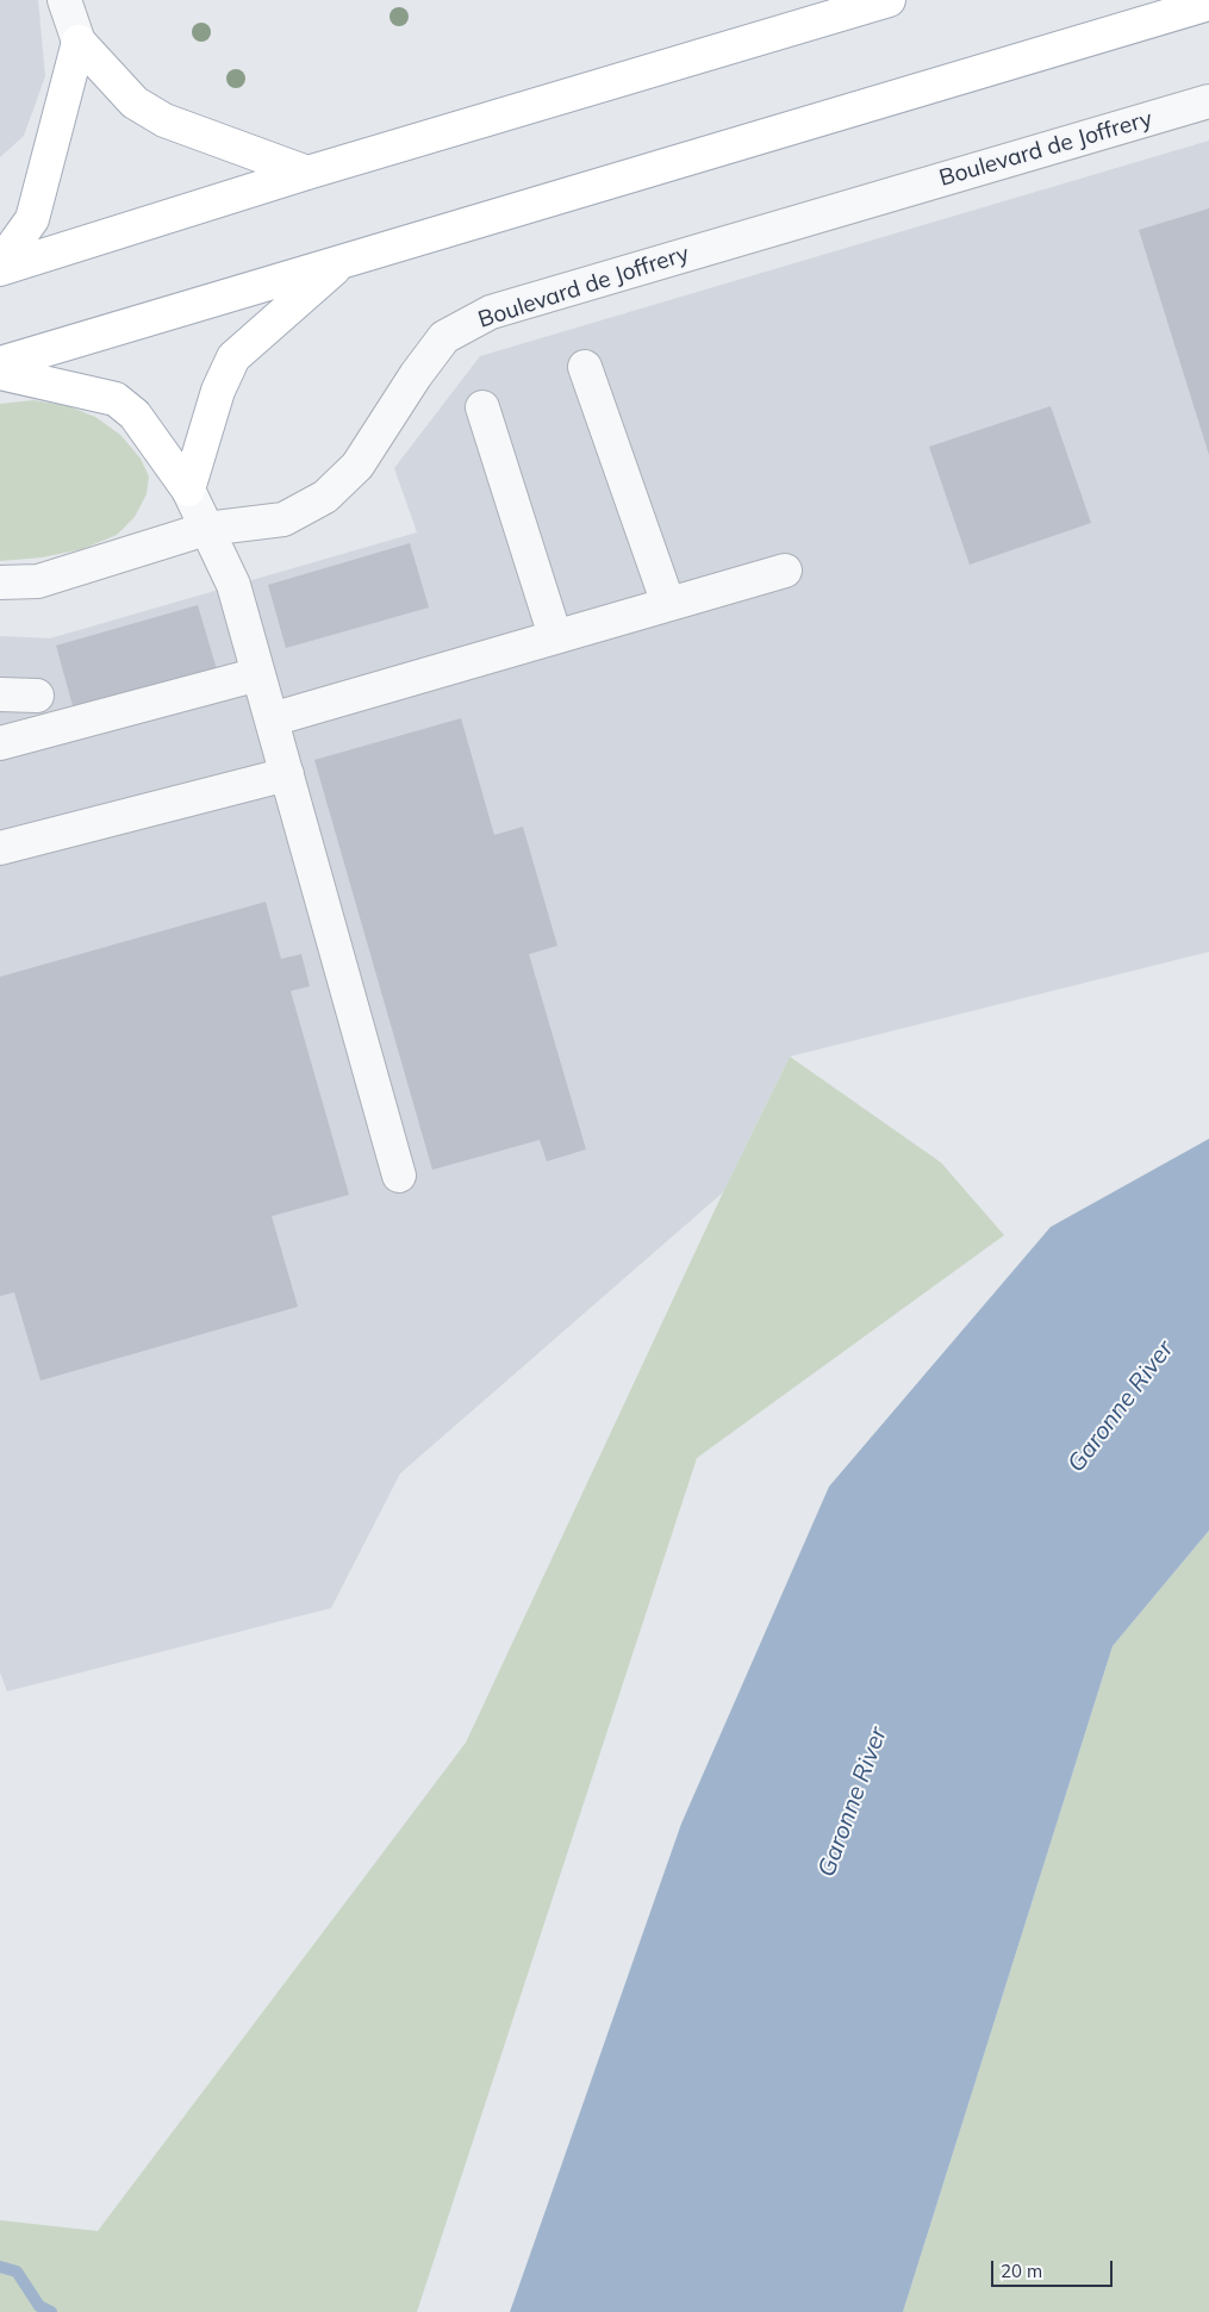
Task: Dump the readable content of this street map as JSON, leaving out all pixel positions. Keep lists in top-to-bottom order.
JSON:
{
  "streets": {
    "street": ["Boulevard de Joffrery"]
  },
  "water": ["Garonne River"],
  "scale_bar": "20 m"
}
